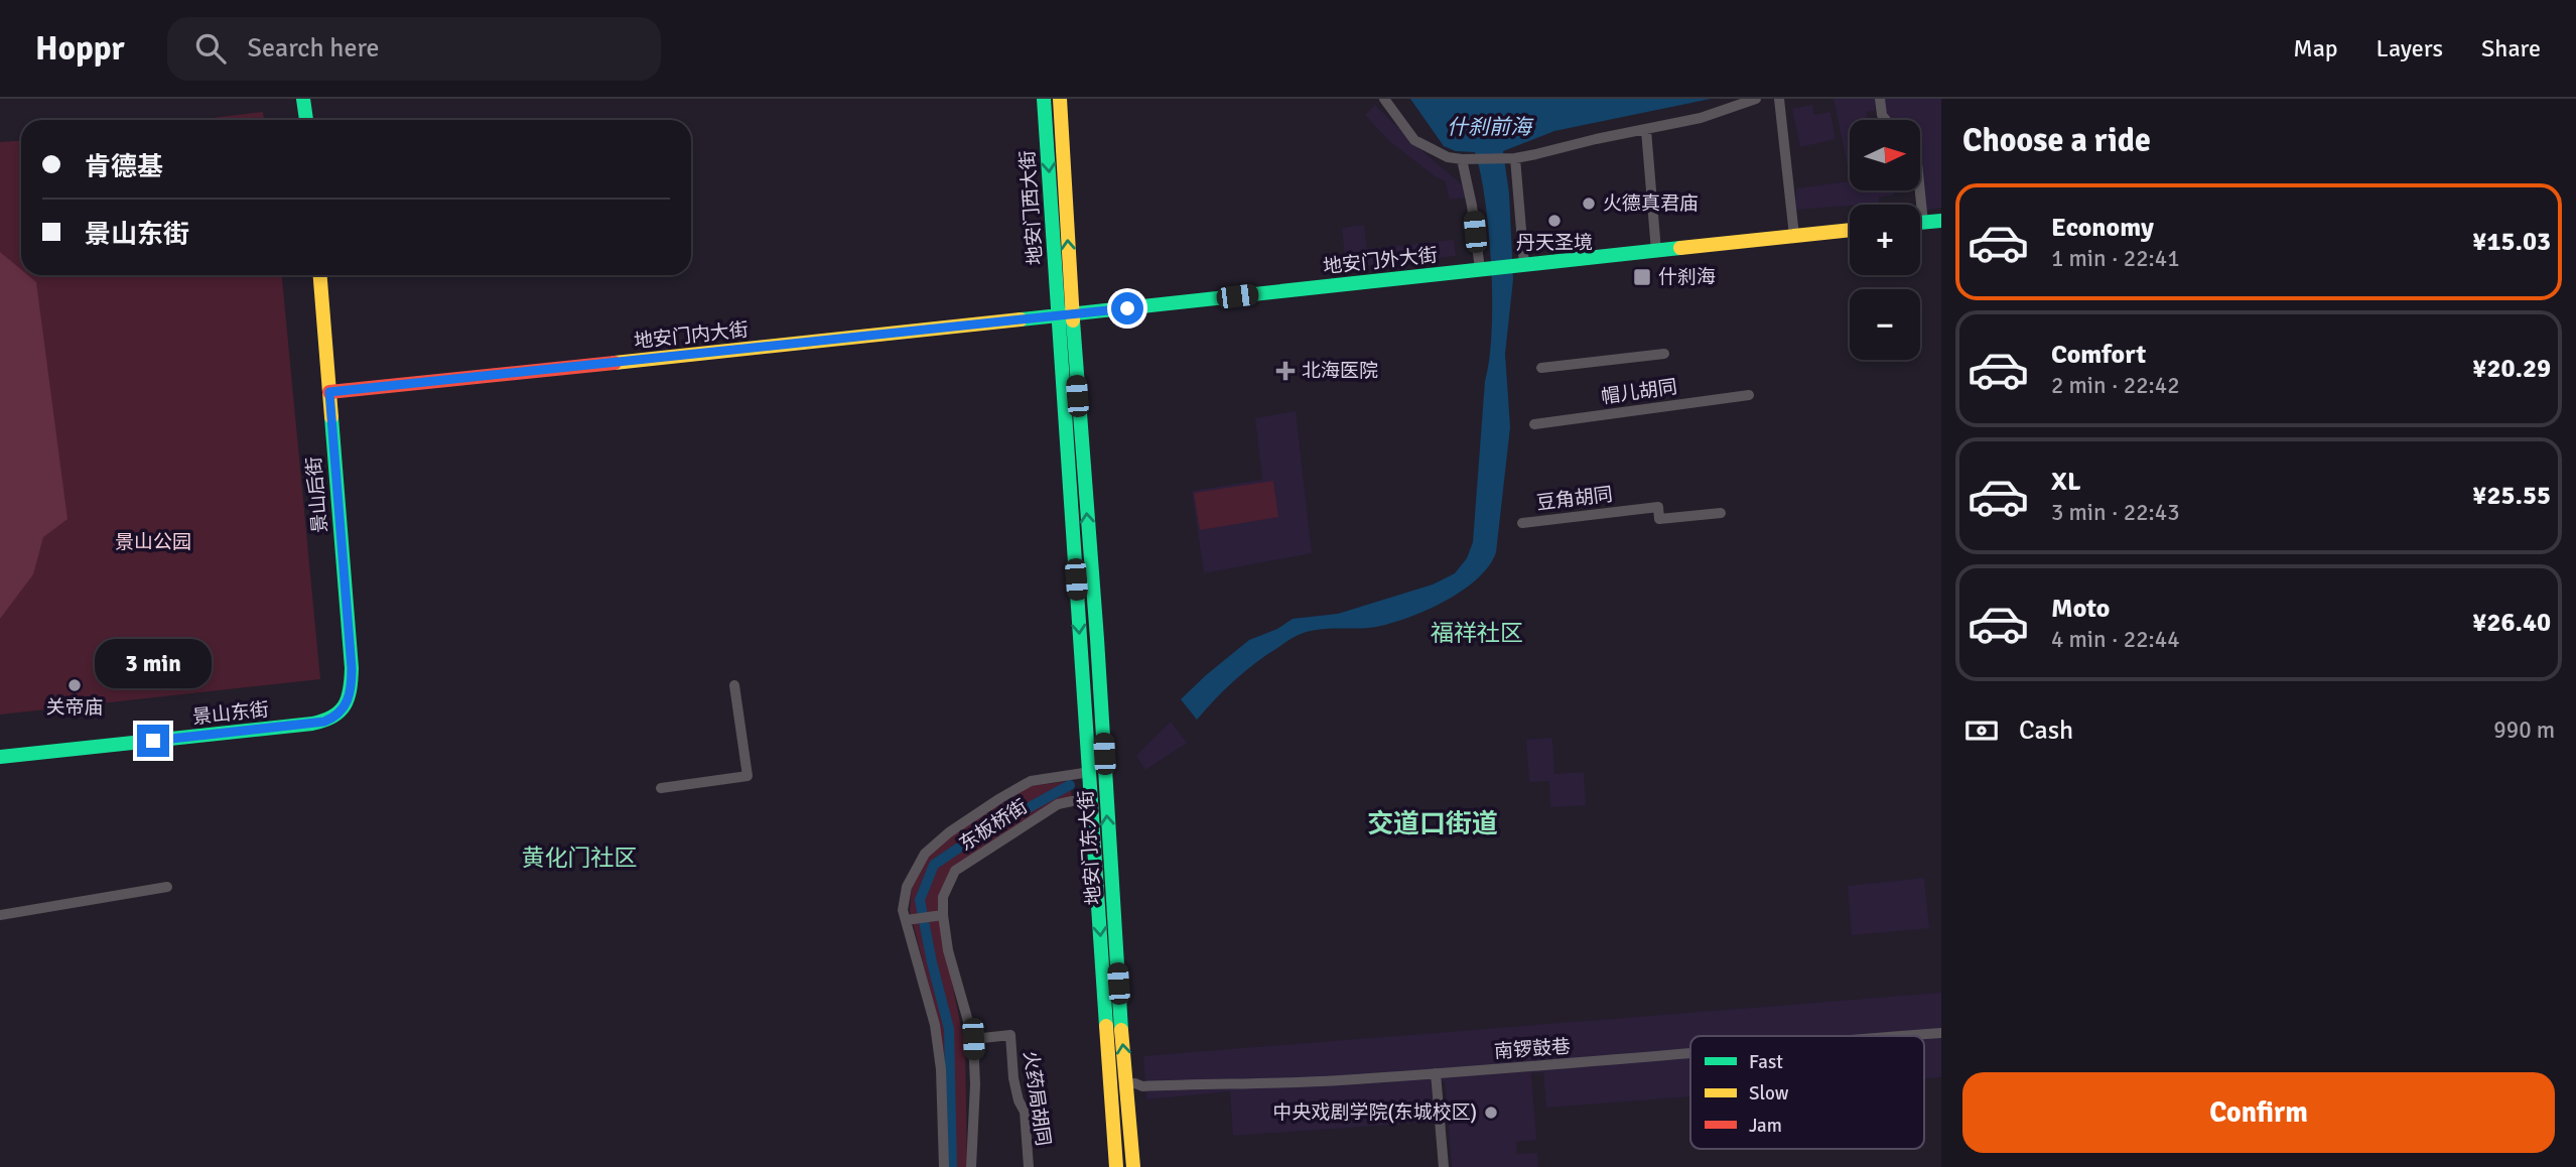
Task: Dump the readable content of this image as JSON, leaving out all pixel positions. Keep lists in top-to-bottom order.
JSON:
{
  "streets": {
    "main road": [
      "地安门西大街",
      "地安门外大街",
      "地安门内大街",
      "景山后街",
      "景山东街",
      "地安门东大街"
    ],
    "street": [
      "帽儿胡同",
      "豆角胡同",
      "东板桥街",
      "南锣鼓巷",
      "火药局胡同"
    ]
  },
  "crossings": [
    ["地安门西大街", "地安门外大街"],
    ["地安门西大街", "地安门内大街"],
    ["地安门西大街", "地安门东大街"],
    ["地安门外大街", "地安门内大街"],
    ["地安门外大街", "地安门东大街"],
    ["地安门内大街", "景山后街"],
    ["地安门内大街", "地安门东大街"],
    ["景山后街", "景山东街"],
    ["东板桥街", "地安门东大街"],
    ["地安门东大街", "南锣鼓巷"]
  ],
  "districts": ["福祥社区", "交道口街道", "黄化门社区"],
  "water": ["什刹前海"],
  "parks": ["景山公园"],
  "places": {
    "other": [
      "火德真君庙",
      "丹天圣境",
      "关帝庙",
      "中央戏剧学院(东城校区)"
    ],
    "transit": ["什刹海"],
    "health": ["北海医院"]
  },
  "legend": ["Fast", "Slow", "Jam"],
  "north": "right",
  "page": {
    "header": "Hoppr",
    "search": "Search here",
    "nav": ["Map", "Layers", "Share"],
    "heading": "Choose a ride",
    "map_buttons": ["+", "−"],
    "banner": ["肯德基", "景山东街"],
    "list": [
      {
        "name": "Economy",
        "note": "1 min · 22:41",
        "value": "¥15.03"
      },
      {
        "name": "Comfort",
        "note": "2 min · 22:42",
        "value": "¥20.29"
      },
      {
        "name": "XL",
        "note": "3 min · 22:43",
        "value": "¥25.55"
      },
      {
        "name": "Moto",
        "note": "4 min · 22:44",
        "value": "¥26.40"
      }
    ],
    "bubble": "3 min",
    "pay": ["Cash", "990 m"],
    "buttons": "Confirm"
  }
}
